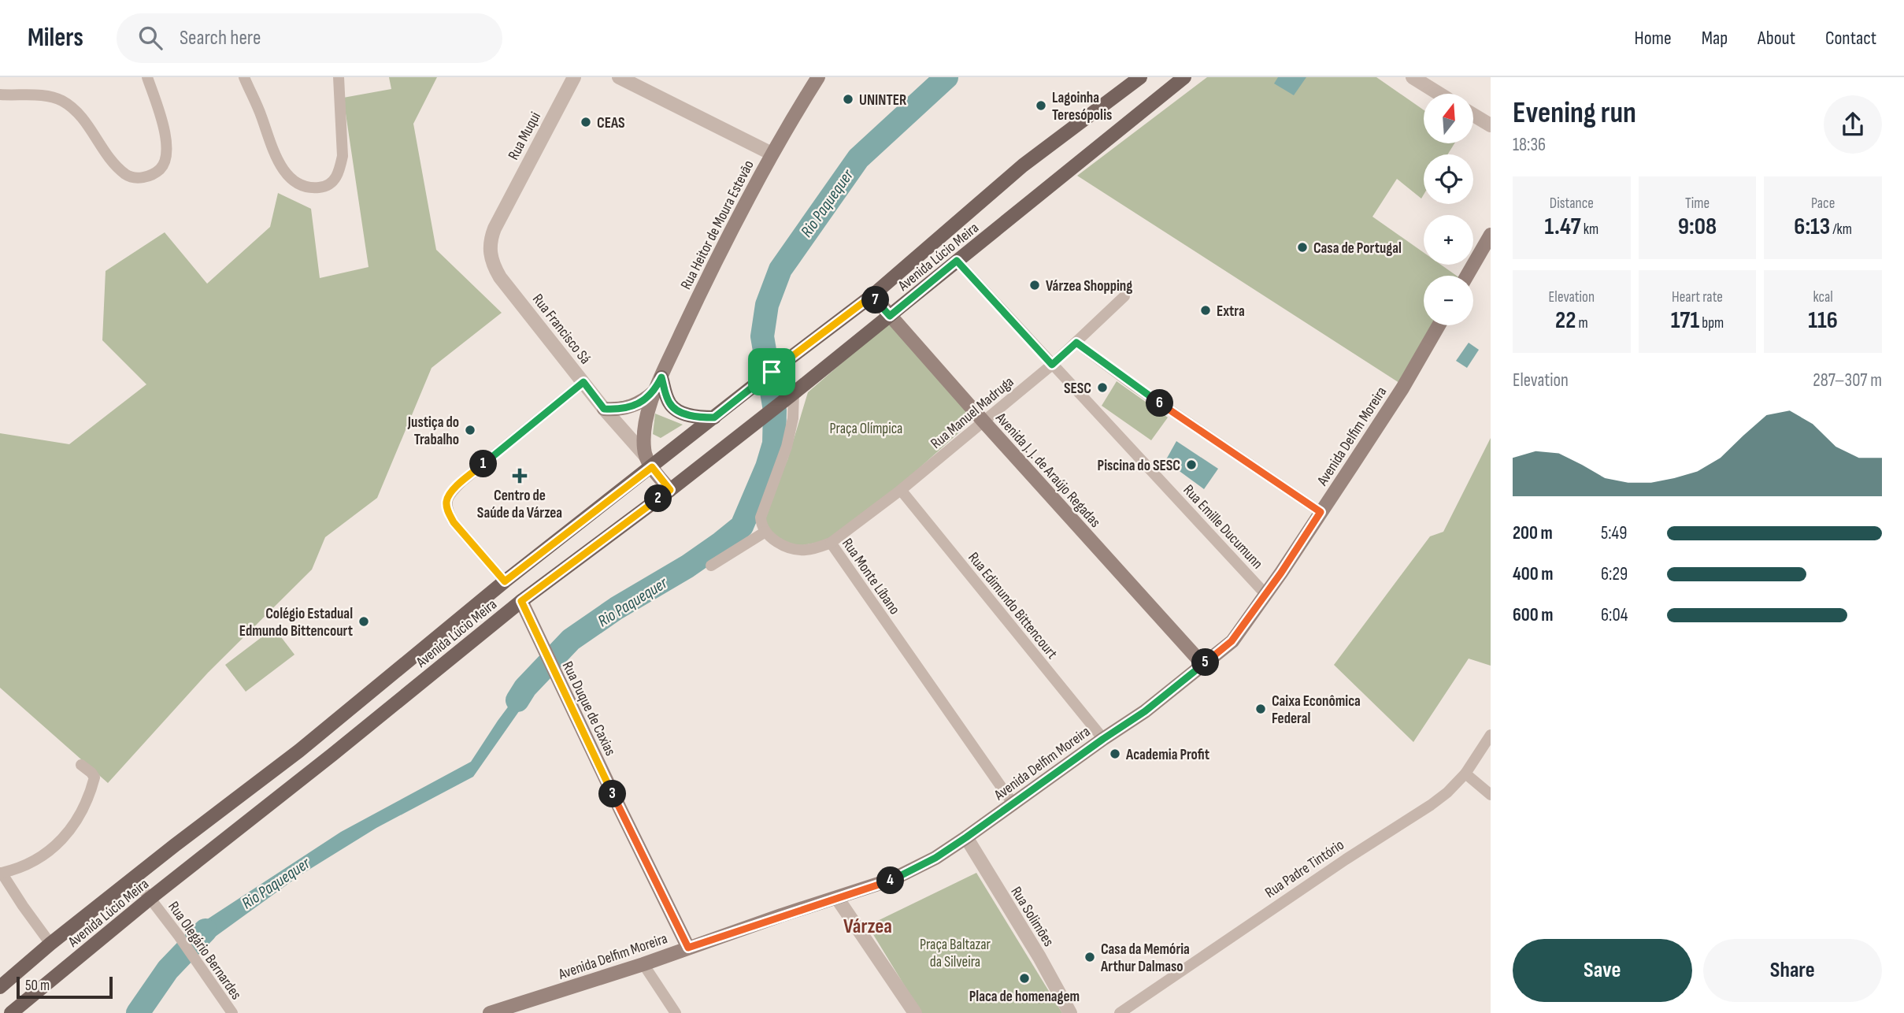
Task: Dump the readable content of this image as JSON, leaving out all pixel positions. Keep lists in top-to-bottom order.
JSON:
{
  "streets": {
    "main road": [
      "Rua Heitor de Moura Estevão",
      "Avenida Lúcio Meira",
      "Rua Francisco Sá",
      "Avenida Delfim Moreira",
      "Avenida J. J. de Araújo Regadas",
      "Rua Duque de Caxias"
    ],
    "street": [
      "Rua Muqui",
      "Rua Manuel Madruga",
      "Rua Emille Ducumunn",
      "Rua Monte Líbano",
      "Rua Edimundo Bittencourt",
      "Rua Padre Tintório",
      "Rua Solimões",
      "Rua Olegário Bernardes"
    ]
  },
  "crossings": [
    ["Rua Muqui", "Rua Francisco Sá"],
    ["Rua Heitor de Moura Estevão", "Avenida Lúcio Meira"],
    ["Rua Heitor de Moura Estevão", "Rua Francisco Sá"],
    ["Avenida Lúcio Meira", "Rua Francisco Sá"],
    ["Avenida Lúcio Meira", "Avenida J. J. de Araújo Regadas"],
    ["Avenida Lúcio Meira", "Rua Emille Ducumunn"],
    ["Avenida Lúcio Meira", "Rua Duque de Caxias"],
    ["Avenida Lúcio Meira", "Rua Olegário Bernardes"],
    ["Rua Manuel Madruga", "Avenida J. J. de Araújo Regadas"],
    ["Rua Manuel Madruga", "Rua Emille Ducumunn"],
    ["Rua Manuel Madruga", "Rua Monte Líbano"],
    ["Rua Manuel Madruga", "Rua Edimundo Bittencourt"],
    ["Avenida Delfim Moreira", "Avenida J. J. de Araújo Regadas"],
    ["Avenida Delfim Moreira", "Rua Emille Ducumunn"],
    ["Avenida Delfim Moreira", "Rua Monte Líbano"],
    ["Avenida Delfim Moreira", "Rua Edimundo Bittencourt"],
    ["Avenida Delfim Moreira", "Rua Duque de Caxias"],
    ["Avenida Delfim Moreira", "Rua Solimões"]
  ],
  "districts": ["Várzea"],
  "water": ["Rio Paquequer"],
  "parks": ["Praça Olímpica", "Praça Baltazar da Silveira"],
  "places": {
    "other": [
      "UNINTER",
      "Lagoinha Teresópolis",
      "CEAS",
      "Casa de Portugal",
      "Várzea Shopping",
      "Extra",
      "SESC",
      "Justiça do Trabalho",
      "Piscina do SESC",
      "Colégio Estadual Edmundo Bittencourt",
      "Caixa Econômica Federal",
      "Academia Profit",
      "Casa da Memória Arthur Dalmaso",
      "Placa de homenagem"
    ],
    "health": ["Centro de Saúde da Várzea"]
  },
  "scale_bar": "50 m",
  "north": "top",
  "page": {
    "header": "Milers",
    "search": "Search here",
    "nav": [
      "Home",
      "Map",
      "About",
      "Contact"
    ],
    "heading": ["Evening run", "18:36"],
    "map_buttons": ["+", "−"],
    "stats": [
      ["Distance", "1.47 km"],
      ["Time", "9:08"],
      ["Pace", "6:13 /km"],
      ["Elevation", "22 m"],
      ["Heart rate", "171 bpm"],
      ["kcal", "116"]
    ],
    "pins": [
      "7",
      "6",
      "1",
      "2",
      "5",
      "3",
      "4"
    ],
    "chart": ["Elevation", "287–307 m"],
    "list": [
      {
        "name": "200 m",
        "note": "5:49"
      },
      {
        "name": "400 m",
        "note": "6:29"
      },
      {
        "name": "600 m",
        "note": "6:04"
      }
    ],
    "buttons": ["Save", "Share"],
    "scale": "50 m"
  }
}
